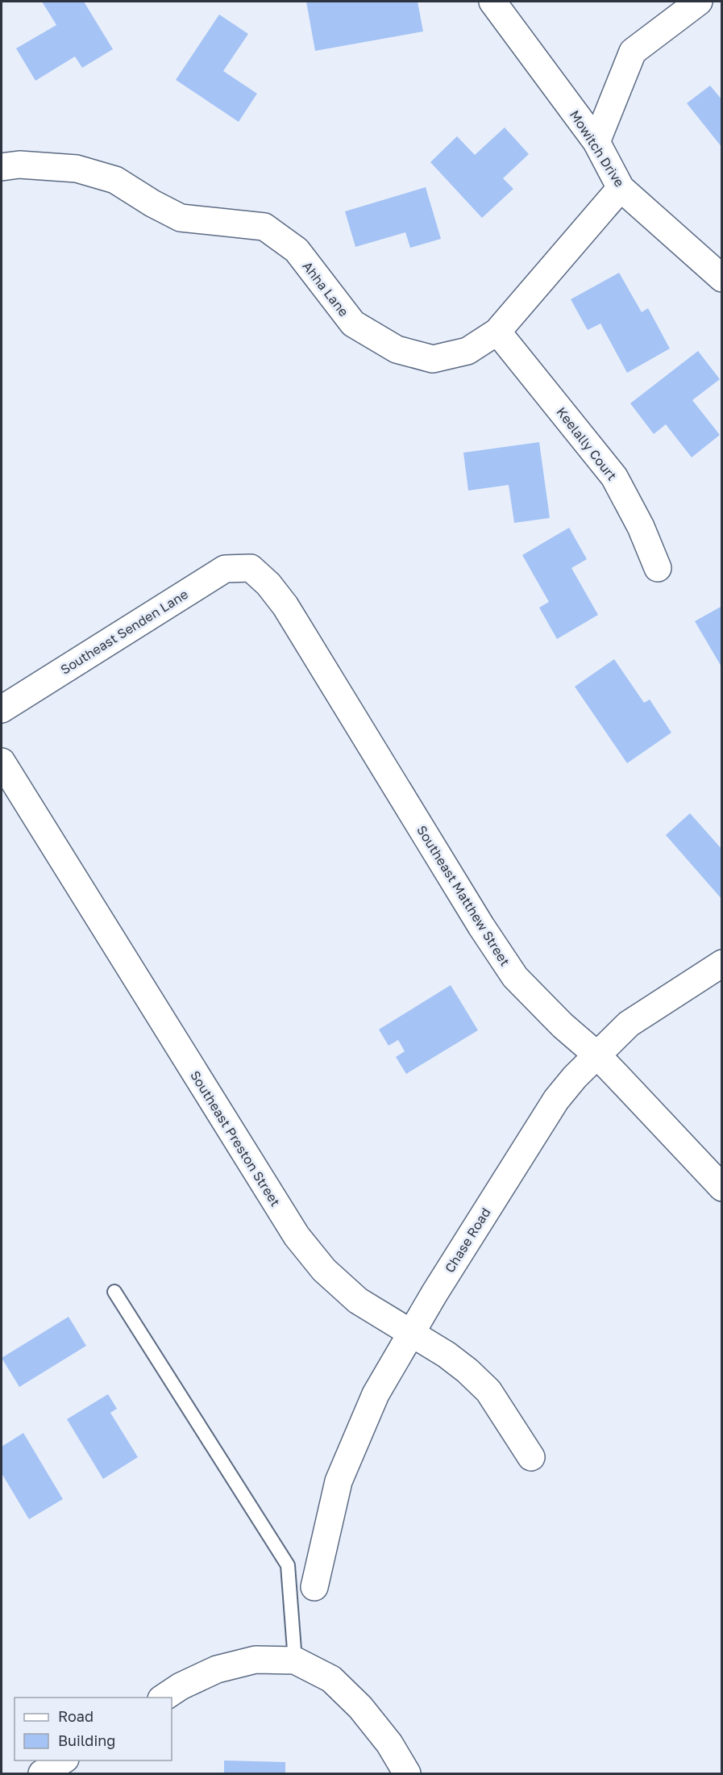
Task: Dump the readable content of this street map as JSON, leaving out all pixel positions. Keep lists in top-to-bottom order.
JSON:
{
  "streets": {
    "street": [
      "Mowitch Drive",
      "Ahha Lane",
      "Keelally Court",
      "Southeast Senden Lane",
      "Southeast Matthew Street",
      "Southeast Preston Street",
      "Chase Road"
    ]
  },
  "crossings": [
    ["Mowitch Drive", "Ahha Lane"],
    ["Ahha Lane", "Keelally Court"],
    ["Southeast Senden Lane", "Southeast Matthew Street"],
    ["Southeast Matthew Street", "Chase Road"],
    ["Southeast Preston Street", "Chase Road"]
  ],
  "legend": ["Road", "Building"]
}
